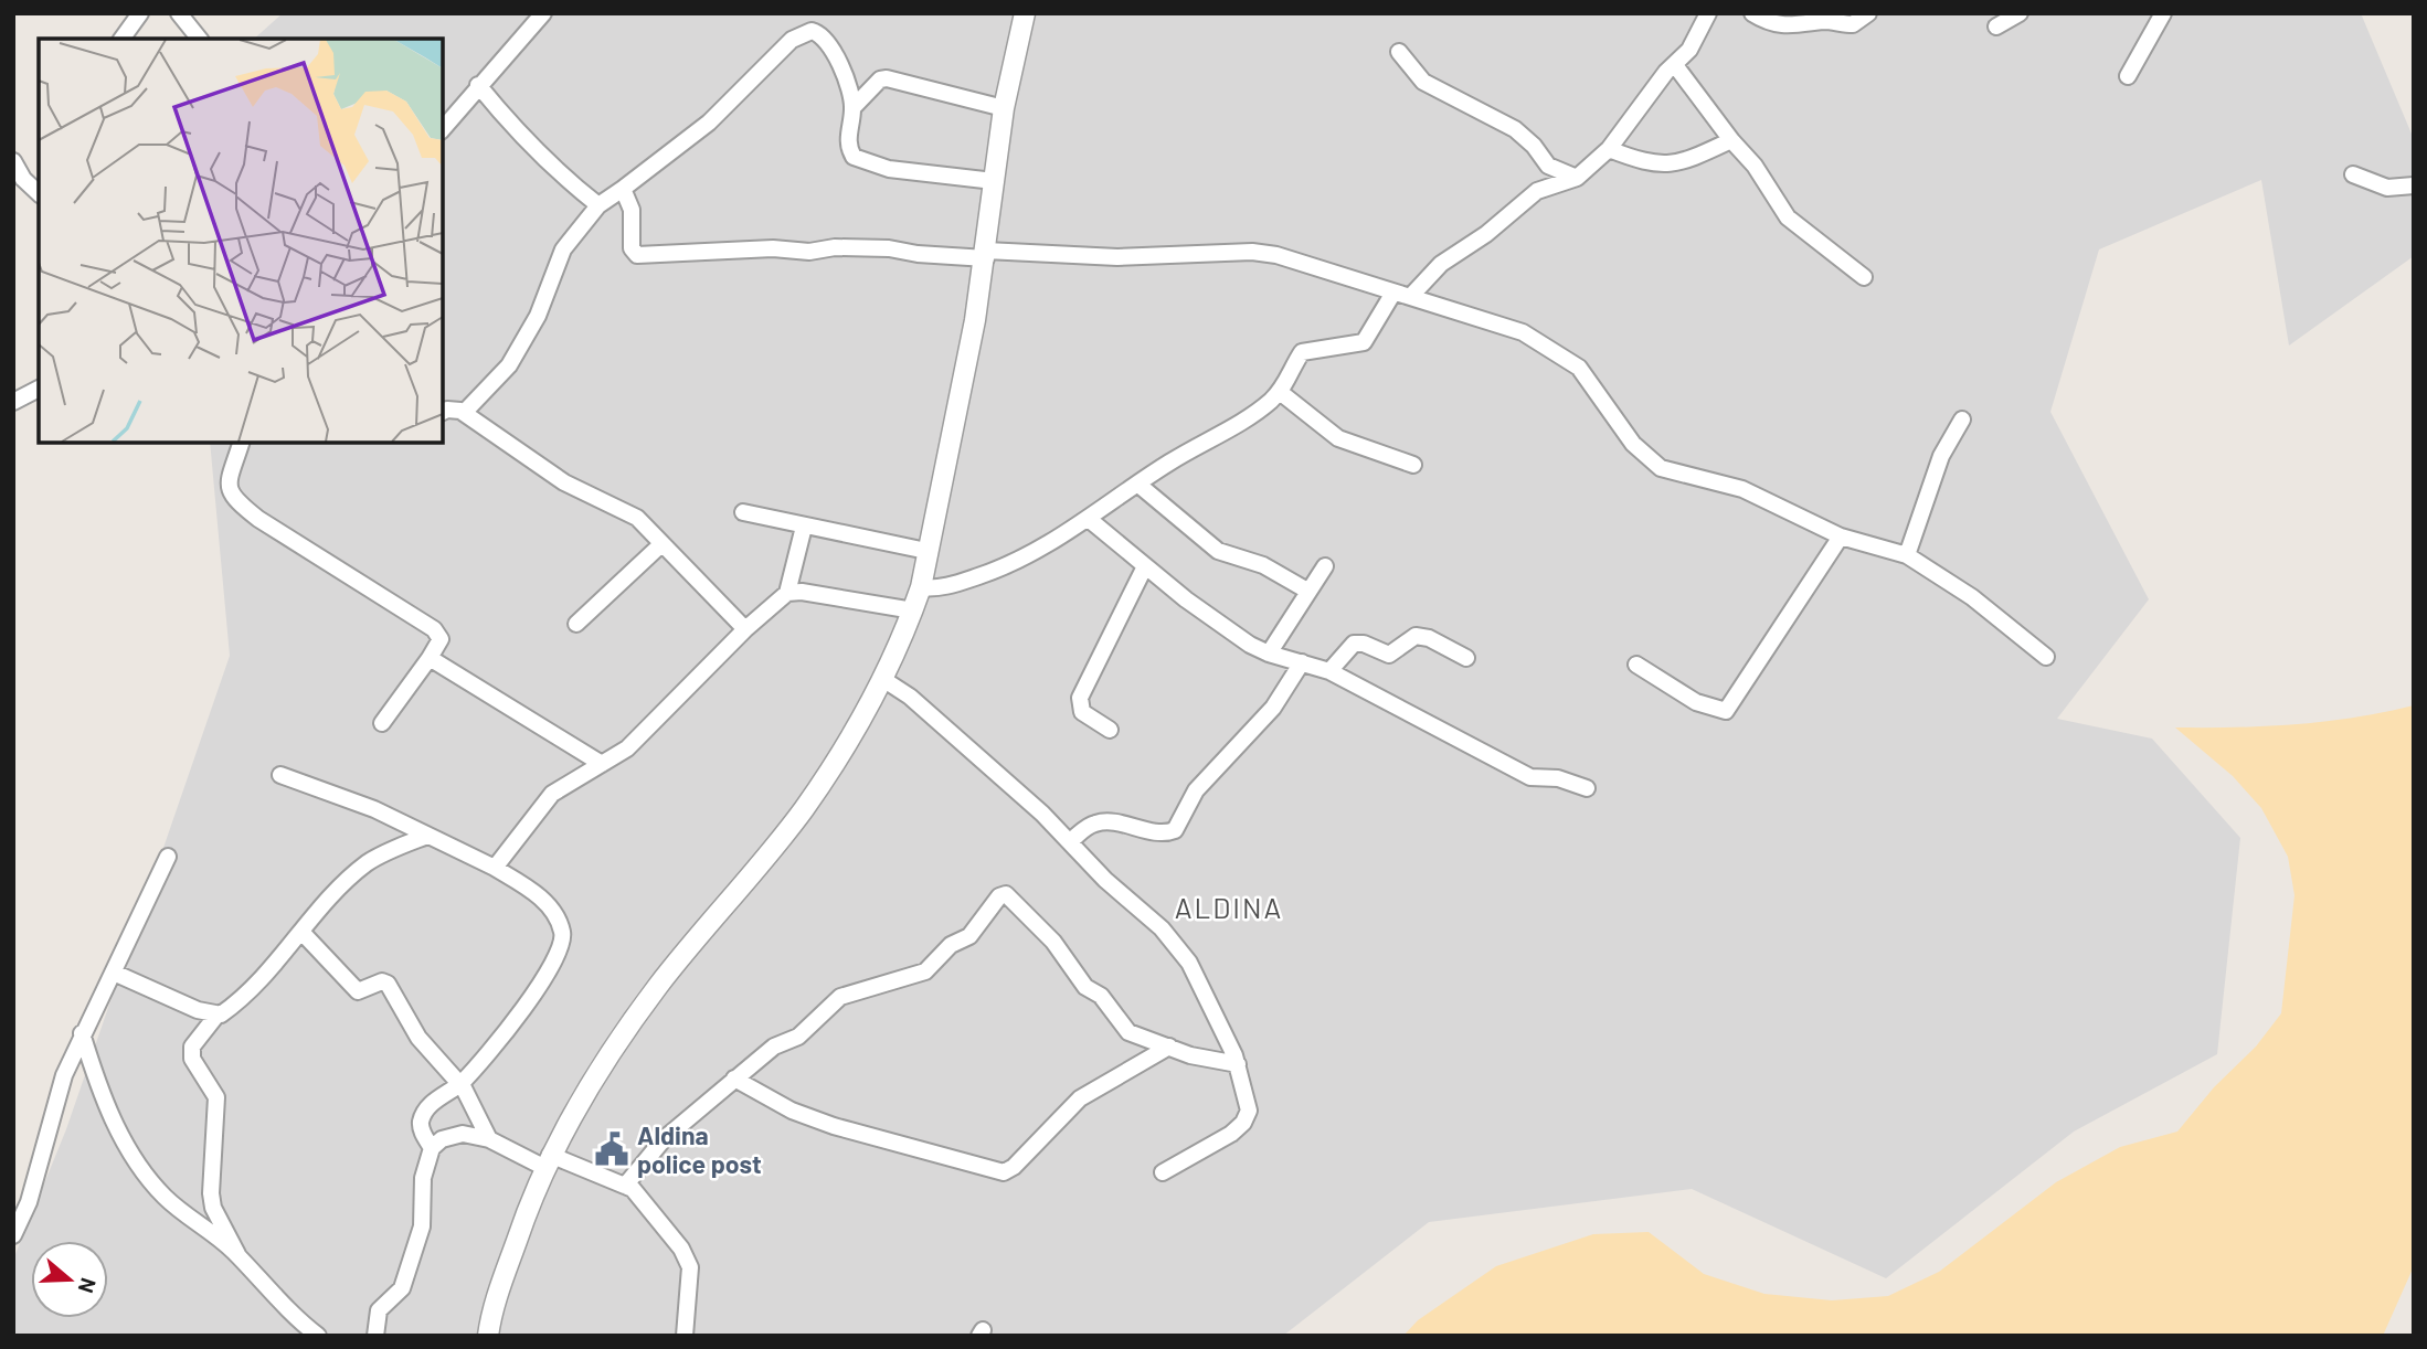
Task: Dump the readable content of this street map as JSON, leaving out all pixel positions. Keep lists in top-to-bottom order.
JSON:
{
  "districts": ["ALDINA"],
  "places": {
    "public building": ["Aldina police post"]
  },
  "north": "right"
}
